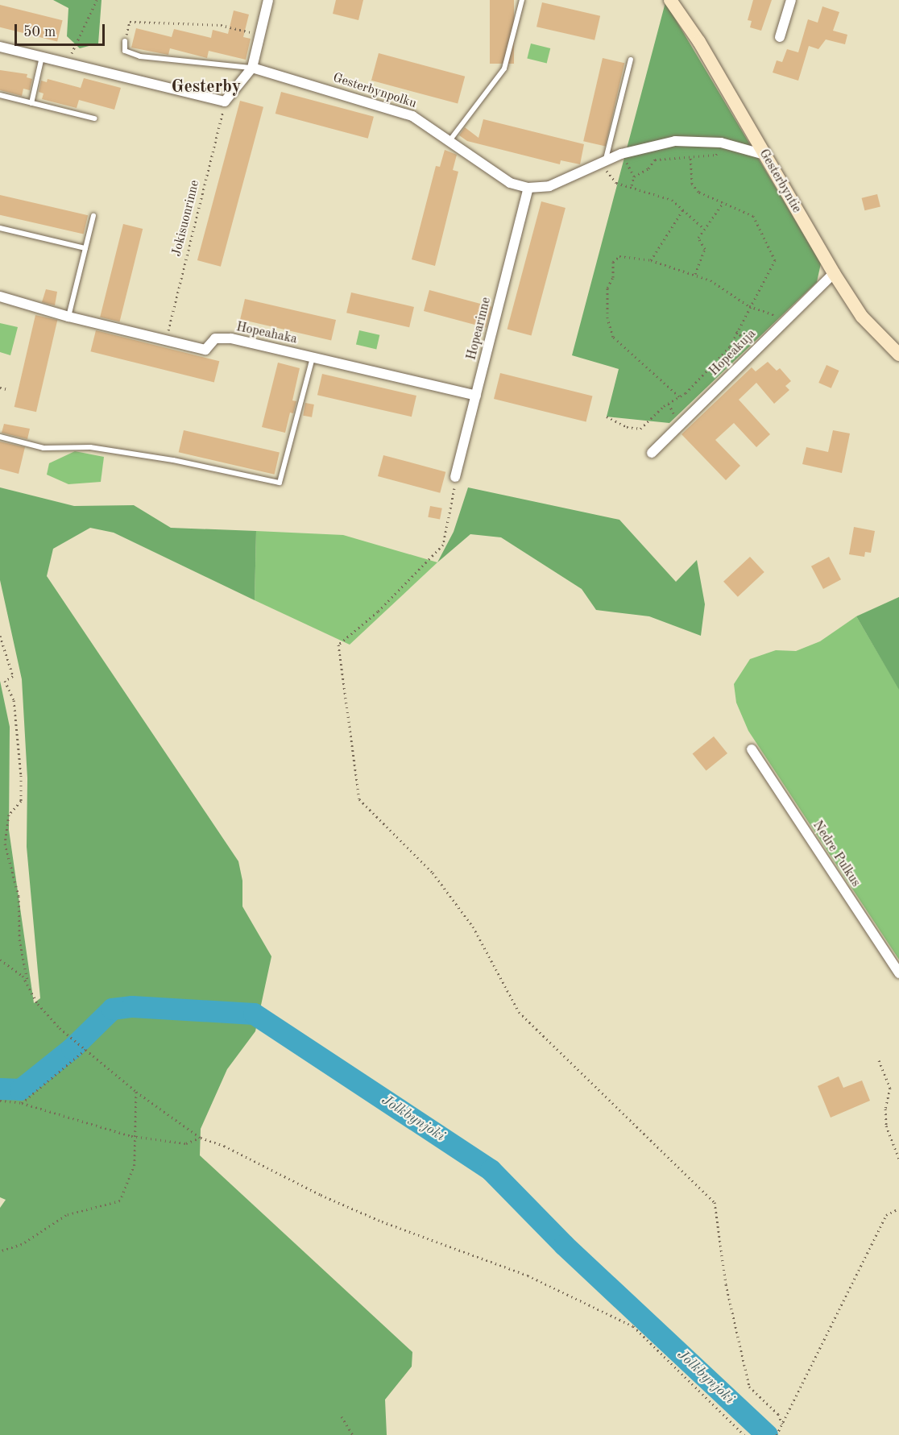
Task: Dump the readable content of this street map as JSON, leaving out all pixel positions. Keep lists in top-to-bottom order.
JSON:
{
  "streets": {
    "street": [
      "Gesterbynpolku",
      "Gesterbyntie",
      "Hopearinne",
      "Hopeahaka",
      "Hopeakuja",
      "Nedre Pulkus"
    ],
    "path": ["Jokisuonrinne"]
  },
  "crossings": [
    ["Gesterbynpolku", "Gesterbyntie"],
    ["Gesterbynpolku", "Hopearinne"],
    ["Gesterbyntie", "Hopeakuja"],
    ["Jokisuonrinne", "Hopeahaka"],
    ["Hopearinne", "Hopeahaka"]
  ],
  "districts": ["Gesterby"],
  "water": ["Jolkbynjoki"],
  "scale_bar": "50 m"
}
